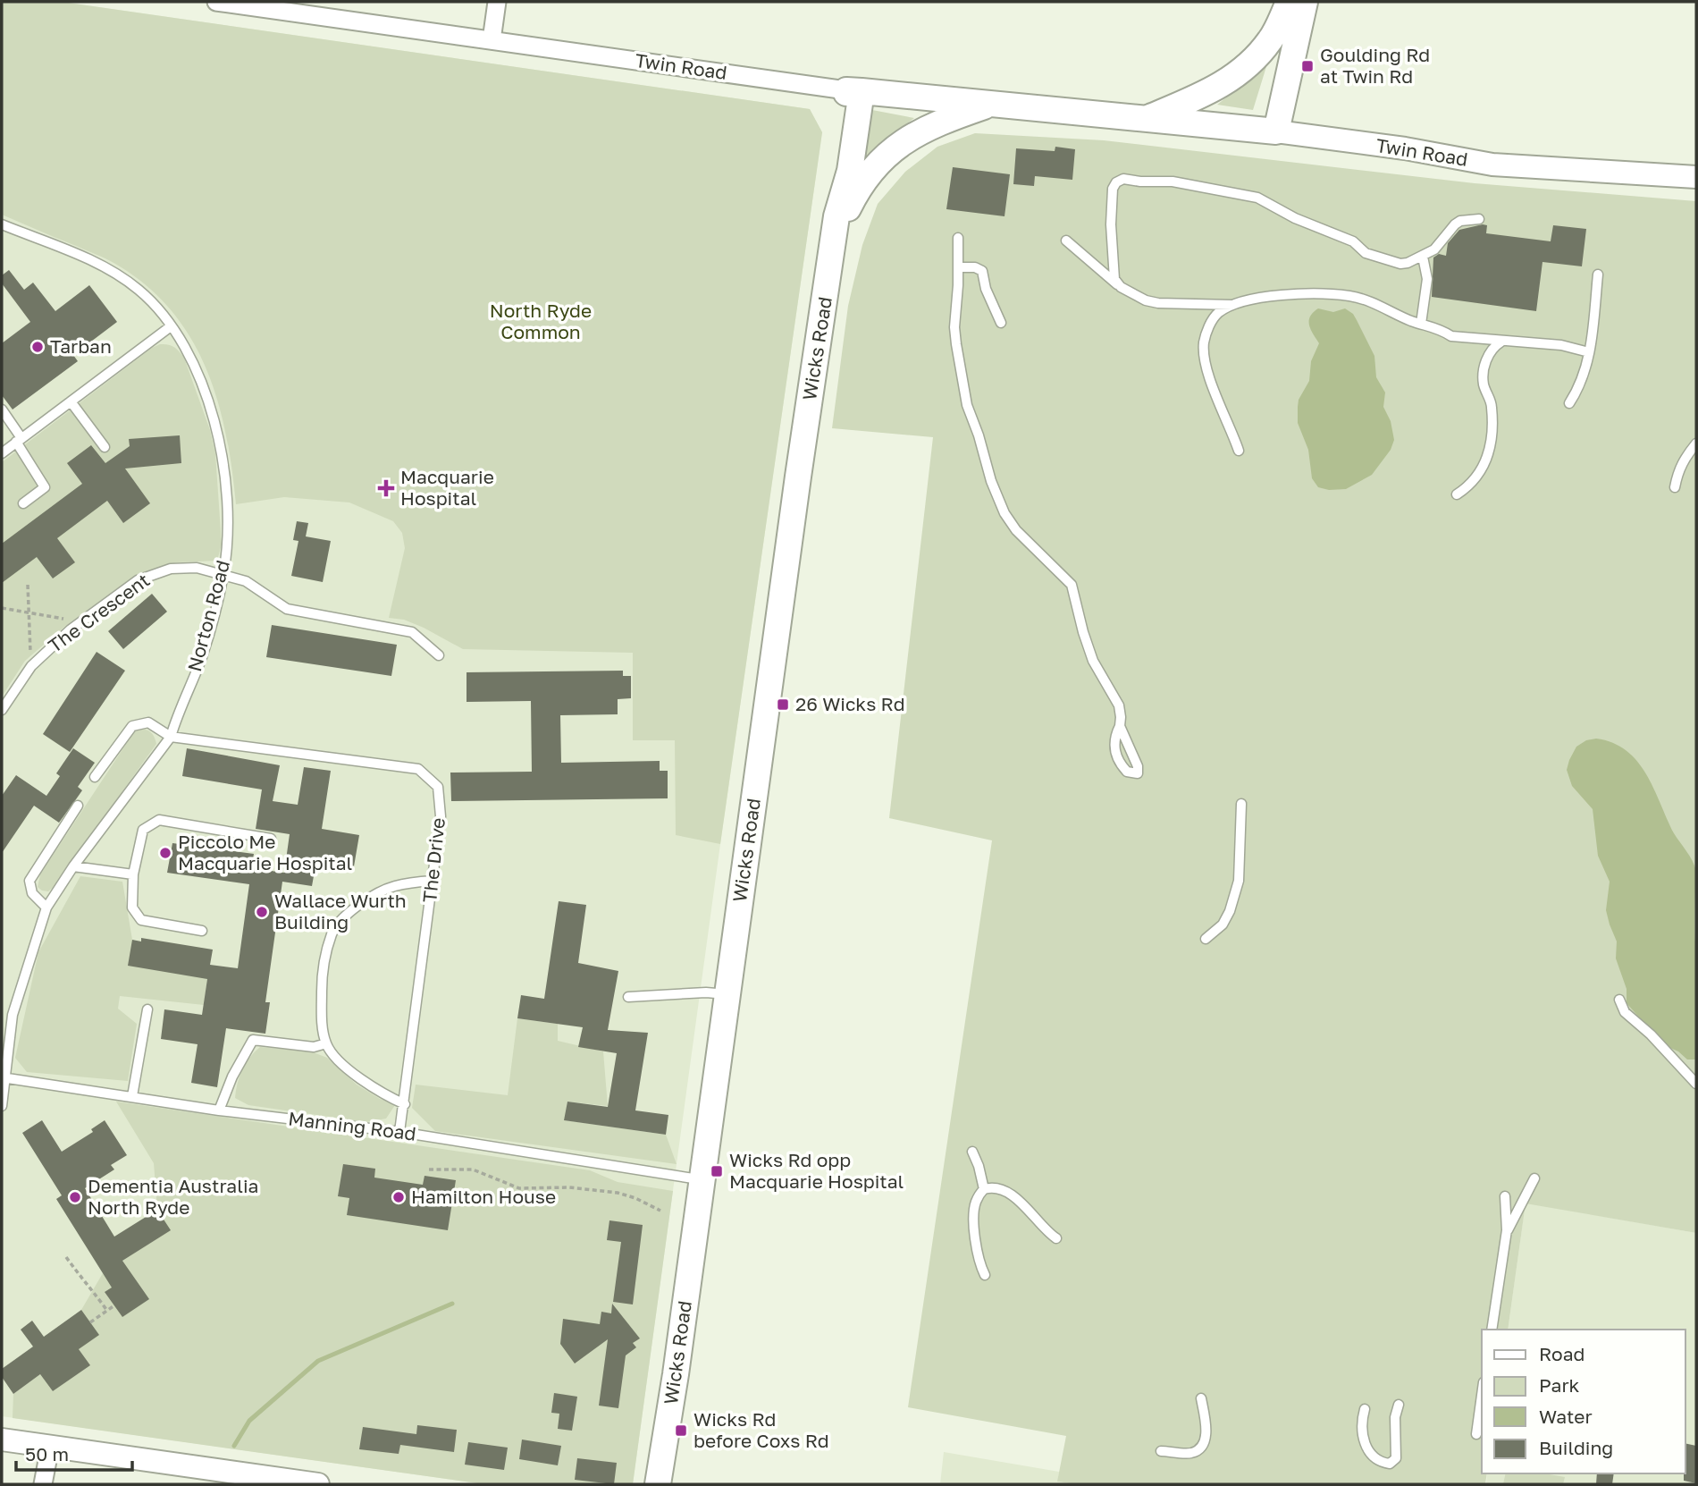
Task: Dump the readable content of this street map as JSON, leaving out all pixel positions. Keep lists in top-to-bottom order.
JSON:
{
  "streets": {
    "main road": ["Twin Road", "Wicks Road"],
    "lane": [
      "The Crescent",
      "Norton Road",
      "The Drive",
      "Manning Road"
    ]
  },
  "crossings": [
    ["Twin Road", "Wicks Road"],
    ["Wicks Road", "Manning Road"],
    ["The Crescent", "Norton Road"],
    ["Norton Road", "The Drive"],
    ["Norton Road", "Manning Road"],
    ["The Drive", "Manning Road"]
  ],
  "parks": ["North Ryde Common"],
  "places": {
    "transit": [
      "Goulding Rd at Twin Rd",
      "26 Wicks Rd",
      "Wicks Rd opp Macquarie Hospital",
      "Wicks Rd before Coxs Rd"
    ],
    "other": [
      "Tarban",
      "Piccolo Me Macquarie Hospital",
      "Wallace Wurth Building",
      "Dementia Australia North Ryde",
      "Hamilton House"
    ],
    "health": ["Macquarie Hospital"]
  },
  "legend": [
    "Road",
    "Park",
    "Water",
    "Building"
  ],
  "scale_bar": "50 m"
}
